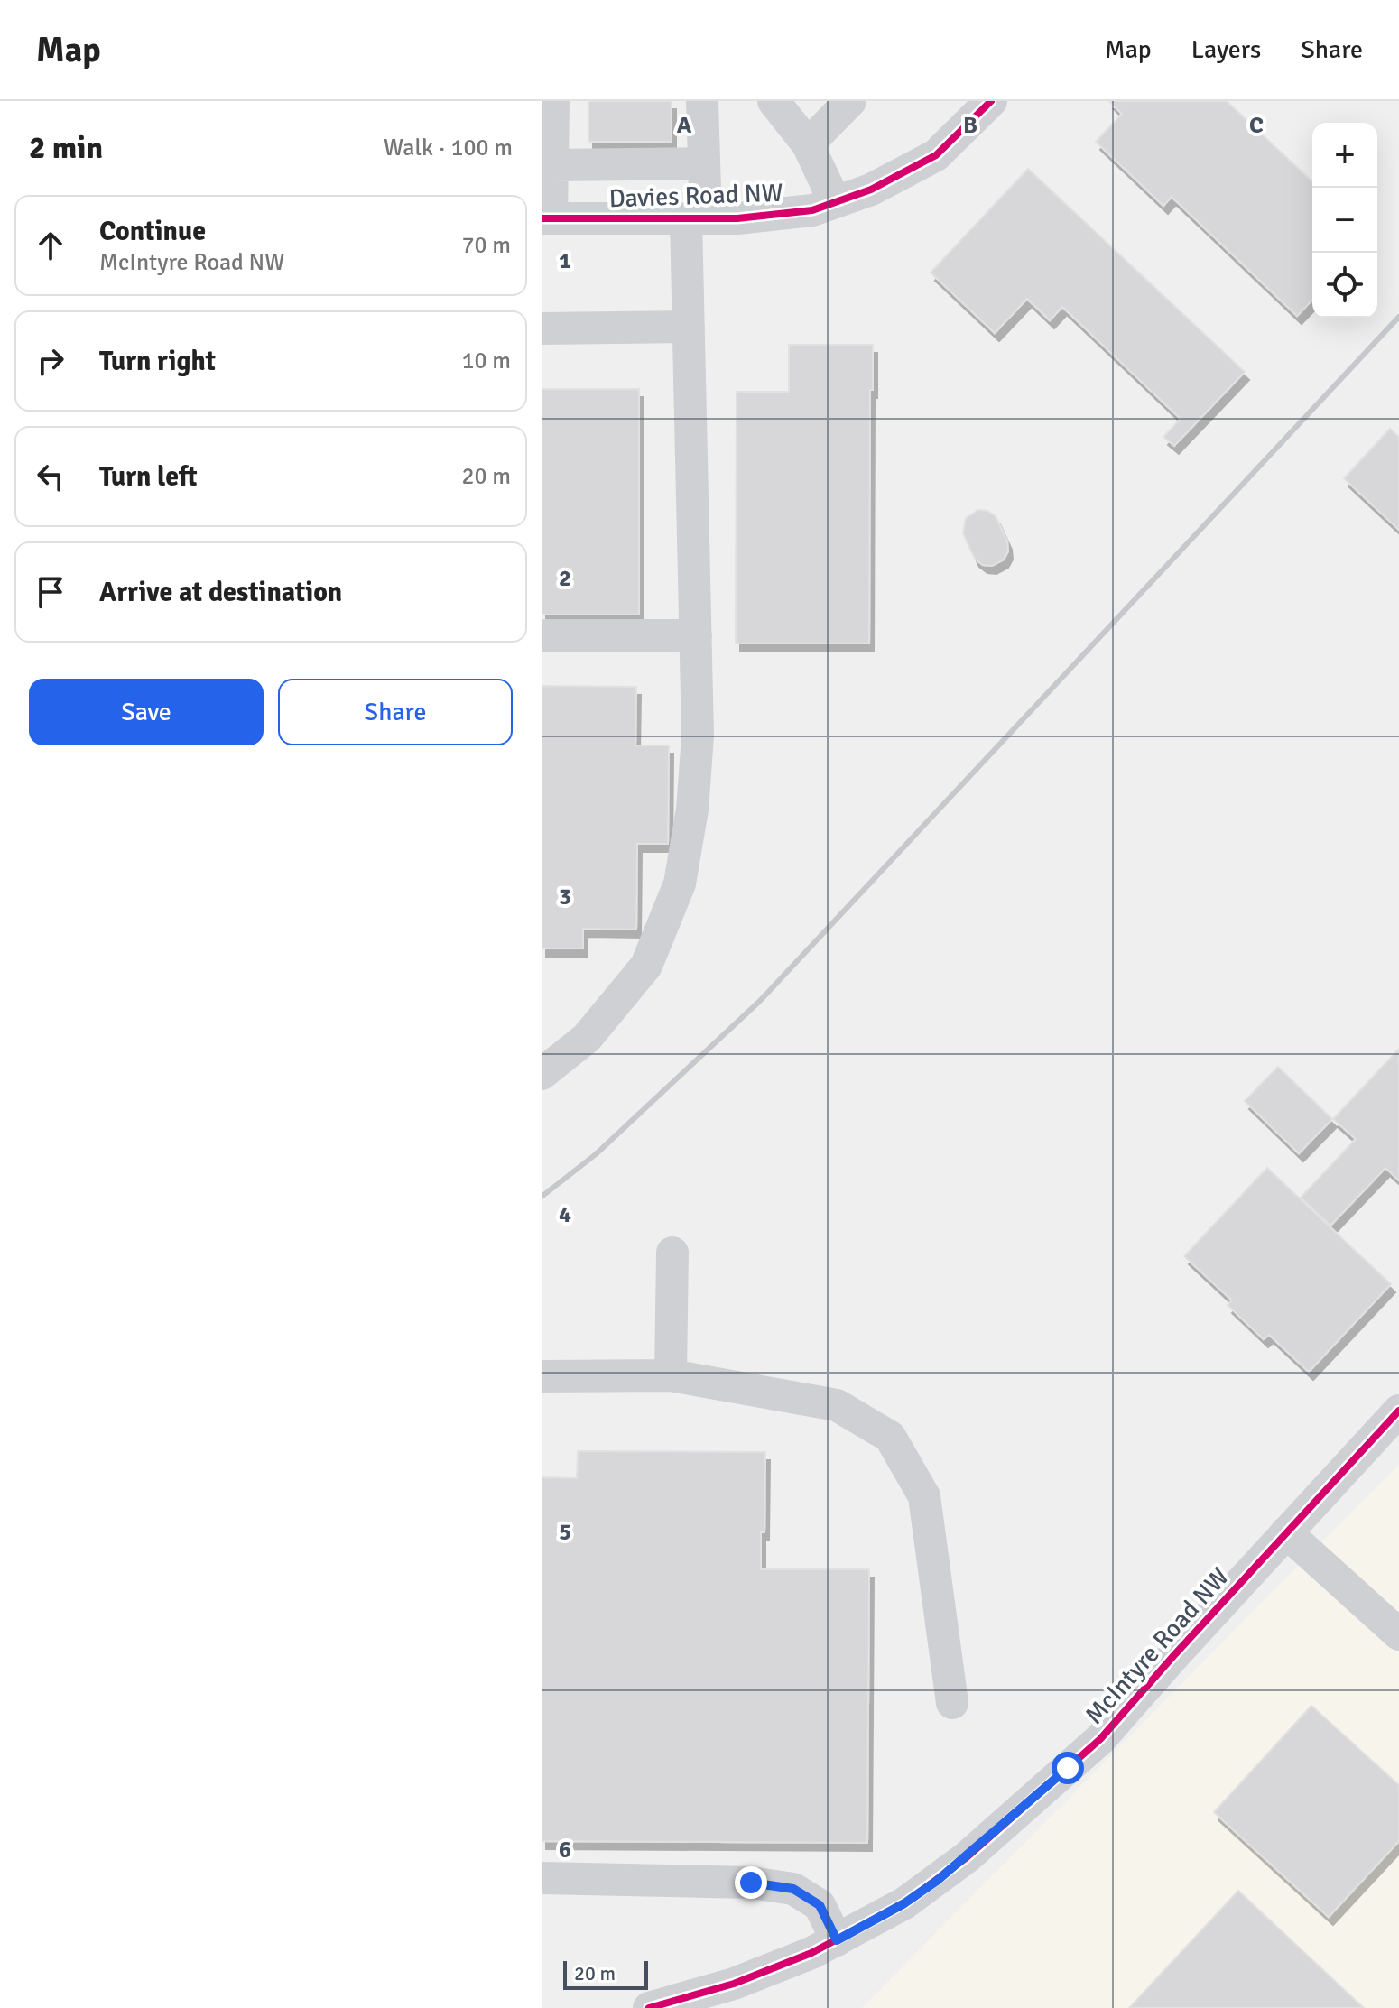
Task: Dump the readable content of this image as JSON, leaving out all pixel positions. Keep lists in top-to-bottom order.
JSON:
{
  "streets": {
    "street": ["Davies Road NW", "McIntyre Road NW"]
  },
  "scale_bar": "20 m",
  "page": {
    "header": "Map",
    "nav": ["Map", "Layers", "Share"],
    "heading": ["2 min", "Walk · 100 m"],
    "map_buttons": ["+", "−"],
    "list": [
      ["Continue", "McIntyre Road NW", "70 m"],
      ["Turn right", "10 m"],
      ["Turn left", "20 m"],
      "Arrive at destination"
    ],
    "buttons": ["Save", "Share"],
    "scale": "20 m"
  },
  "grid": {
    "columns": ["A", "B", "C"],
    "rows": [
      "1",
      "2",
      "3",
      "4",
      "5",
      "6"
    ]
  }
}
